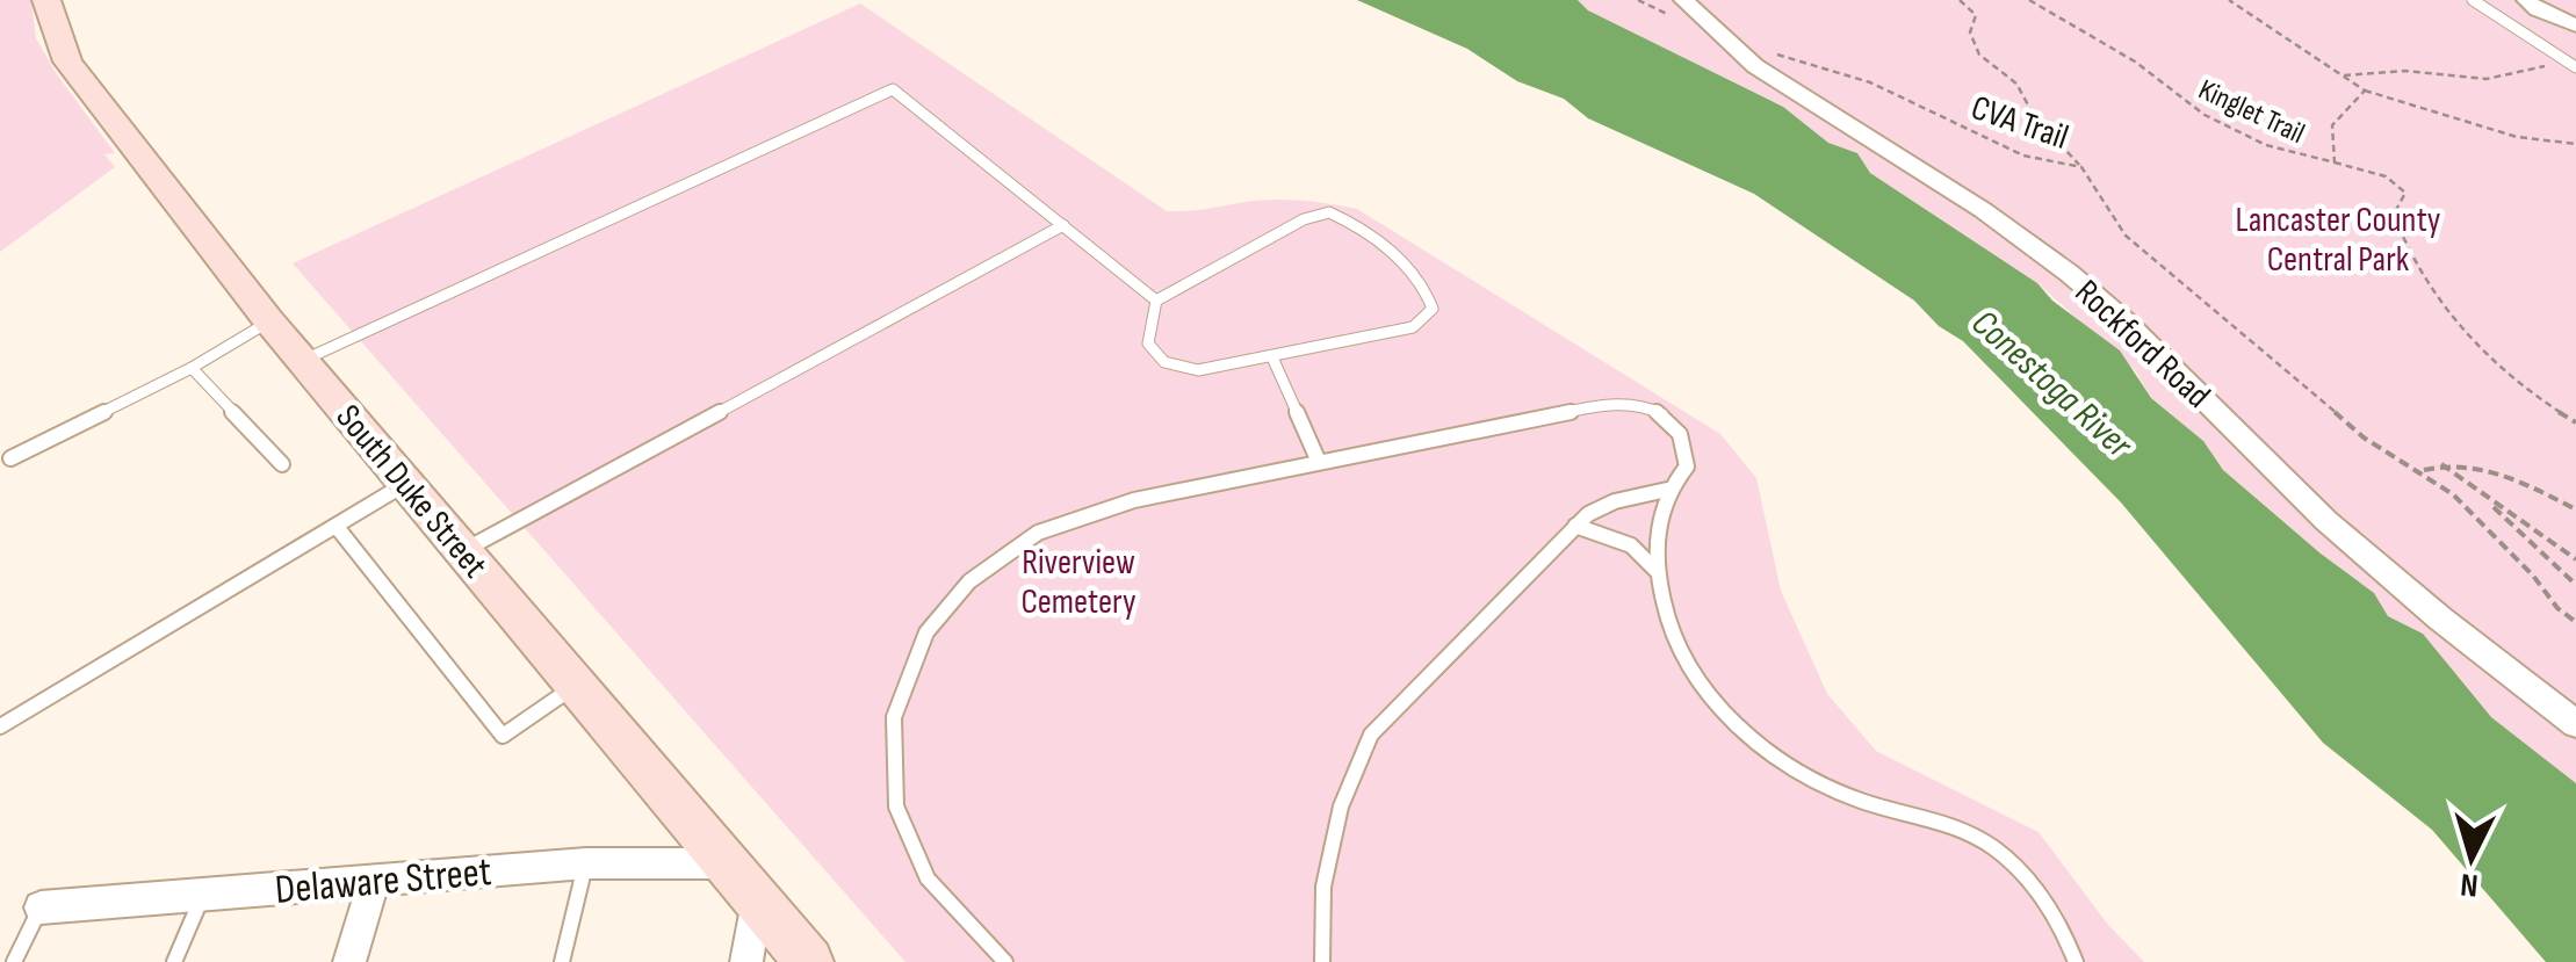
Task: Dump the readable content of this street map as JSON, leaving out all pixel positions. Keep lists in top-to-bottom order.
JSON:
{
  "streets": {
    "main road": ["South Duke Street"],
    "street": ["Rockford Road", "Delaware Street"],
    "path": ["Kinglet Trail", "CVA Trail"]
  },
  "crossings": [
    ["South Duke Street", "Delaware Street"]
  ],
  "water": ["Conestoga River"],
  "parks": ["Lancaster County Central Park", "Riverview Cemetery"],
  "north": "bottom"
}
